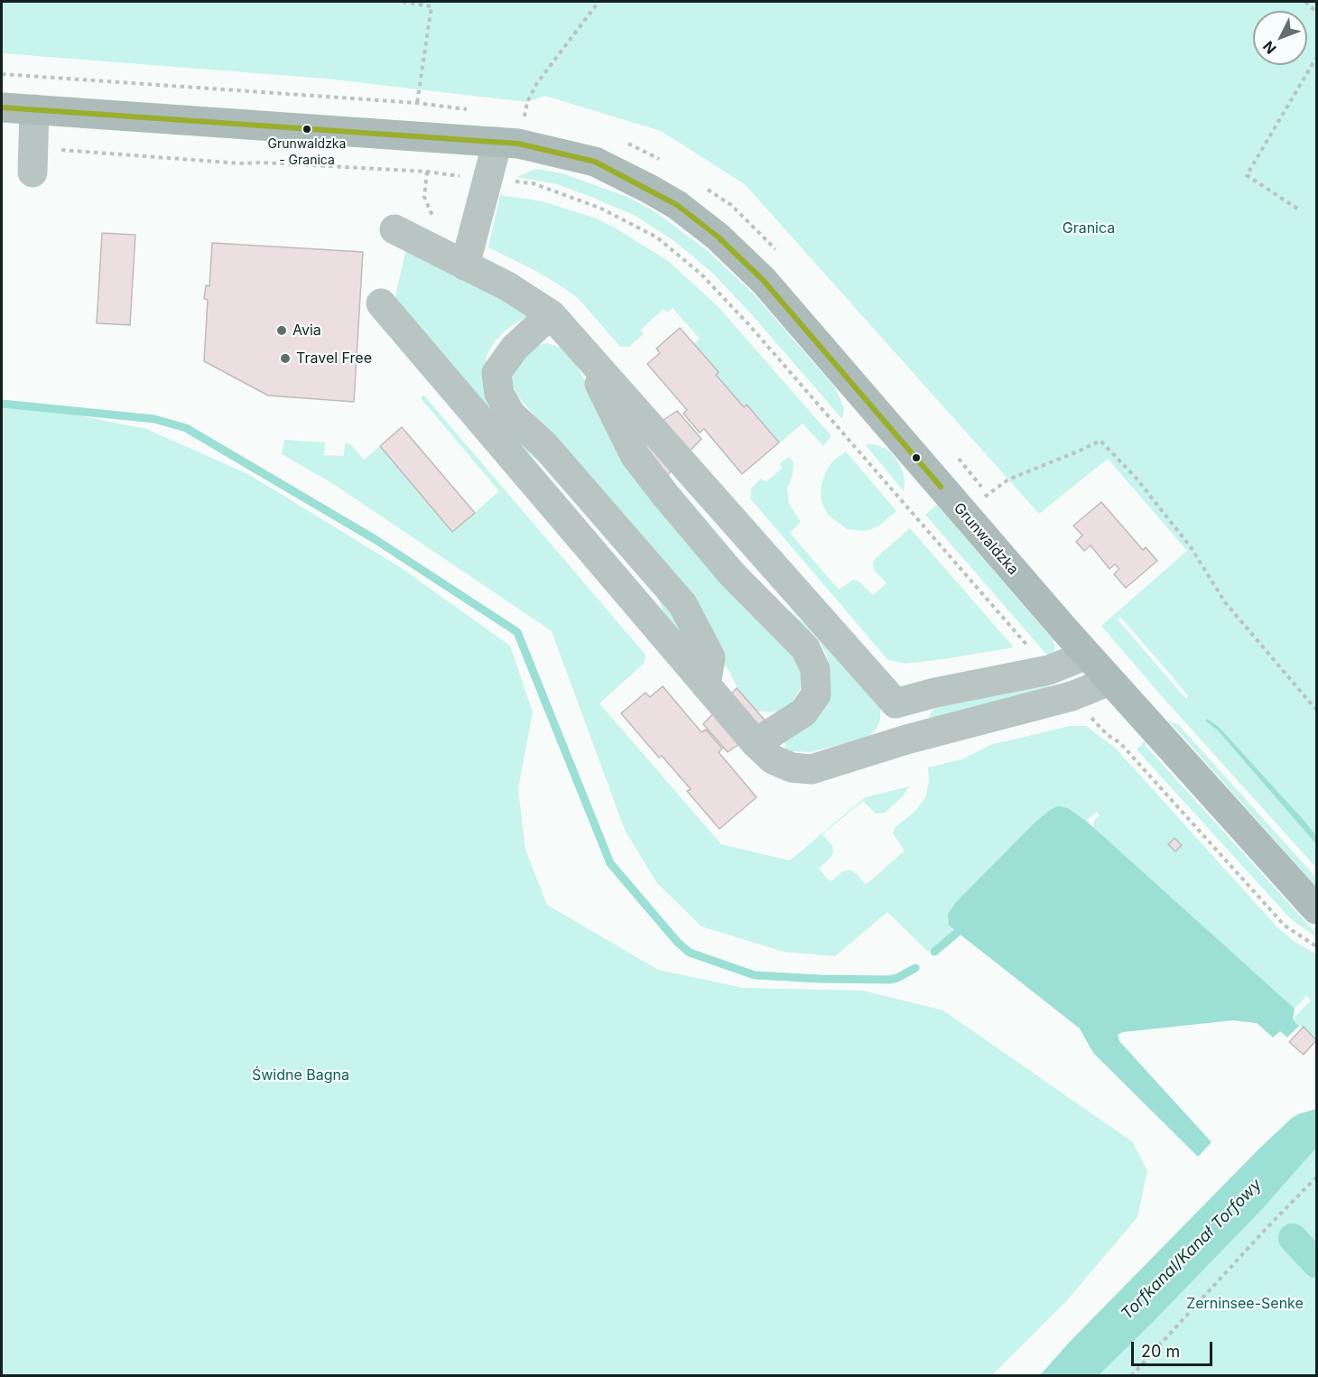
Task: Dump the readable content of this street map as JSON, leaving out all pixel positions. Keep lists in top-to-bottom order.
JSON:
{
  "streets": {
    "main road": ["Grunwaldzka"]
  },
  "water": ["Torfkanal/Kanał Torfowy"],
  "parks": ["Granica", "Świdne Bagna", "Zerninsee-Senke"],
  "places": ["Grunwaldzka - Granica", "Avia", "Travel Free"],
  "scale_bar": "20 m",
  "north": "bottom left"
}
